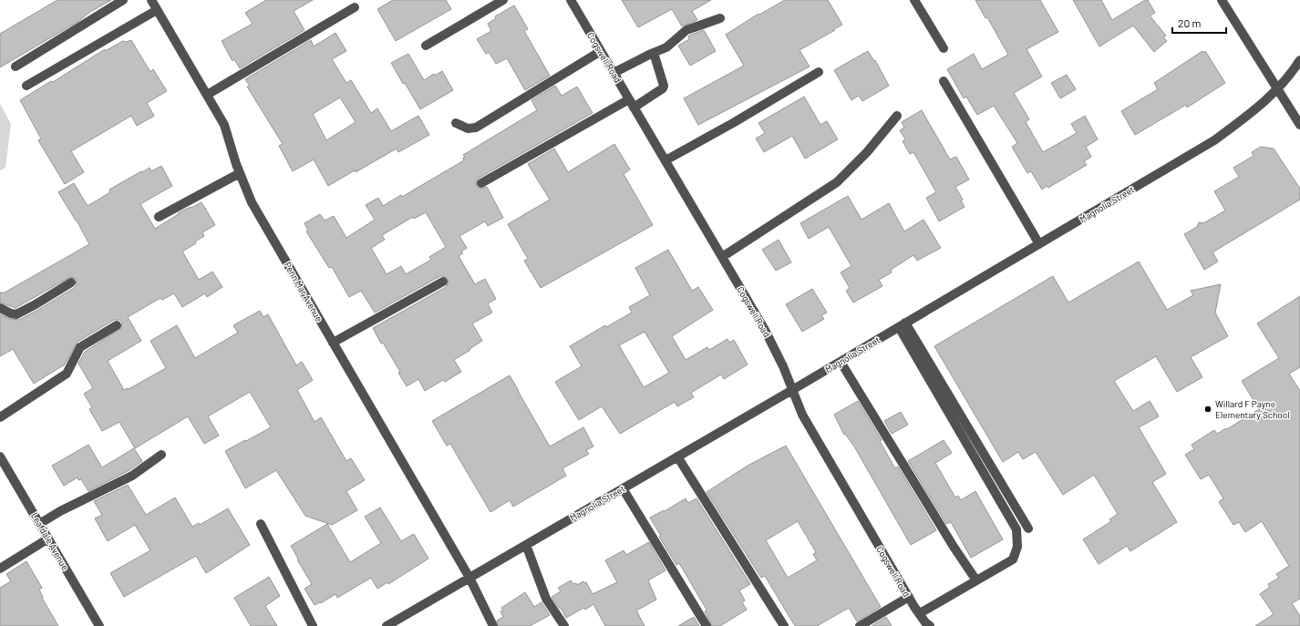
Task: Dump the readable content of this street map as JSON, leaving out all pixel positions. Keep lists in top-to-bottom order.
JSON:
{
  "streets": {
    "street": [
      "Cogswell Road",
      "Magnolia Street",
      "Penn Mar Avenue",
      "Leafdale Avenue"
    ]
  },
  "crossings": [
    ["Cogswell Road", "Magnolia Street"],
    ["Magnolia Street", "Penn Mar Avenue"]
  ],
  "places": ["Willard F Payne Elementary School"],
  "scale_bar": "20 m"
}
